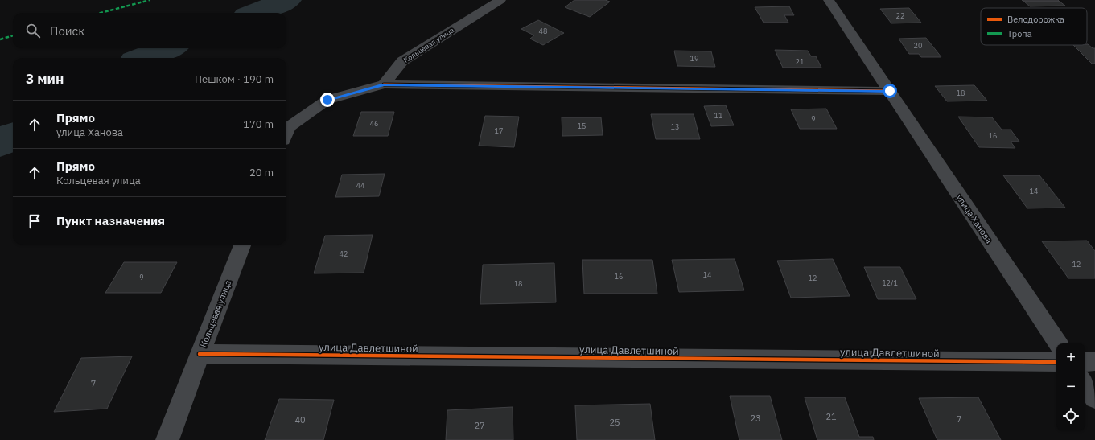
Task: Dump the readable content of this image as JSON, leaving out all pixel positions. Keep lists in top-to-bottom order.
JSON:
{
  "streets": {
    "street": ["Кольцевая улица", "улица Ханова", "улица Давлетшиной"]
  },
  "crossings": [
    ["Кольцевая улица", "улица Давлетшиной"]
  ],
  "house_numbers": [
    "22",
    "48",
    "20",
    "19",
    "21",
    "18",
    "11",
    "9",
    "46",
    "15",
    "13",
    "17",
    "16",
    "44",
    "14",
    "42",
    "12",
    "14",
    "16",
    "9",
    "12",
    "12/1",
    "18",
    "7",
    "21",
    "23",
    "7",
    "40",
    "25",
    "27"
  ],
  "legend": ["Велодорожка", "Тропа"],
  "page": {
    "search": "Поиск",
    "heading": ["3 мин", "Пешком · 190 m"],
    "list": [
      ["Прямо", "улица Ханова", "170 m"],
      ["Прямо", "Кольцевая улица", "20 m"],
      "Пункт назначения"
    ],
    "map_buttons": ["+", "−"]
  }
}
